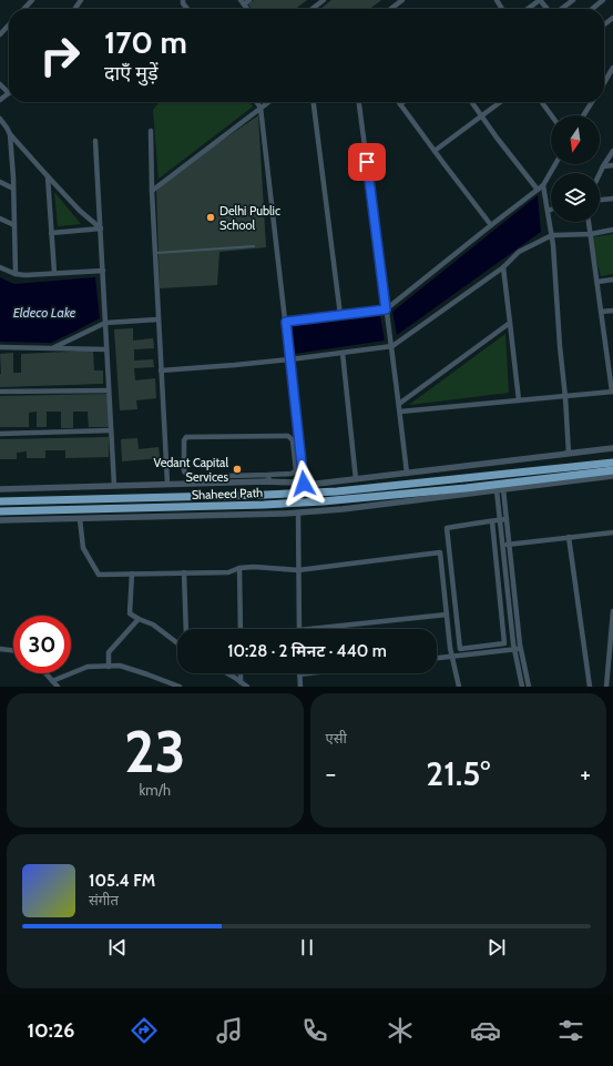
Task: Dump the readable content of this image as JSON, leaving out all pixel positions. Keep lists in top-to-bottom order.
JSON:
{
  "streets": {
    "highway": ["Shaheed Path"]
  },
  "water": ["Eldeco Lake"],
  "places": ["Delhi Public School", "Vedant Capital Services"],
  "north": "bottom",
  "page": {
    "turn": ["170 m", "दाएँ मुड़ें"],
    "limit": "30",
    "trip": "10:28 · 2 मिनट · 440 m",
    "tile": [
      ["23", "km/h"],
      "एसी"
    ],
    "heat": ["−", "21.5°", "+"],
    "song": ["105.4 FM", "संगीत"],
    "tabs": "10:26"
  }
}
